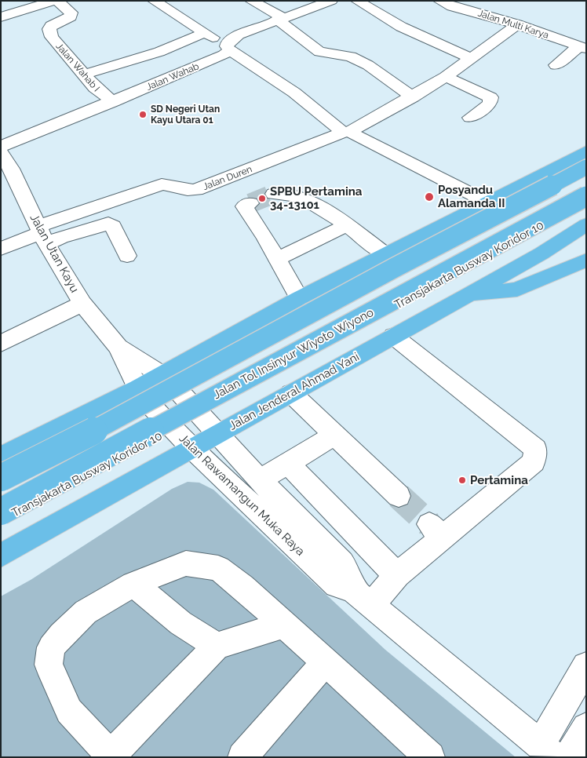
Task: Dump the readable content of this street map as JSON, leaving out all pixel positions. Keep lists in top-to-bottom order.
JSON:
{
  "streets": {
    "highway": ["Jalan Tol Insinyur Wiyoto Wiyono", "Jalan Jenderal Ahmad Yani"],
    "street": [
      "Jalan Multi Karya",
      "Jalan Wahab I",
      "Jalan Wahab",
      "Jalan Duren",
      "Jalan Utan Kayu",
      "Transjakarta Busway Koridor 10",
      "Jalan Rawamangun Muka Raya"
    ]
  },
  "crossings": [
    ["Jalan Multi Karya", "Jalan Duren"],
    ["Jalan Wahab I", "Jalan Wahab"],
    ["Jalan Duren", "Jalan Utan Kayu"],
    ["Jalan Utan Kayu", "Jalan Rawamangun Muka Raya"],
    ["Transjakarta Busway Koridor 10", "Jalan Rawamangun Muka Raya"],
    ["Jalan Jenderal Ahmad Yani", "Jalan Rawamangun Muka Raya"]
  ],
  "places": [
    "SD Negeri Utan Kayu Utara 01",
    "Posyandu Alamanda II",
    "SPBU Pertamina 34-13101",
    "Pertamina"
  ]
}
